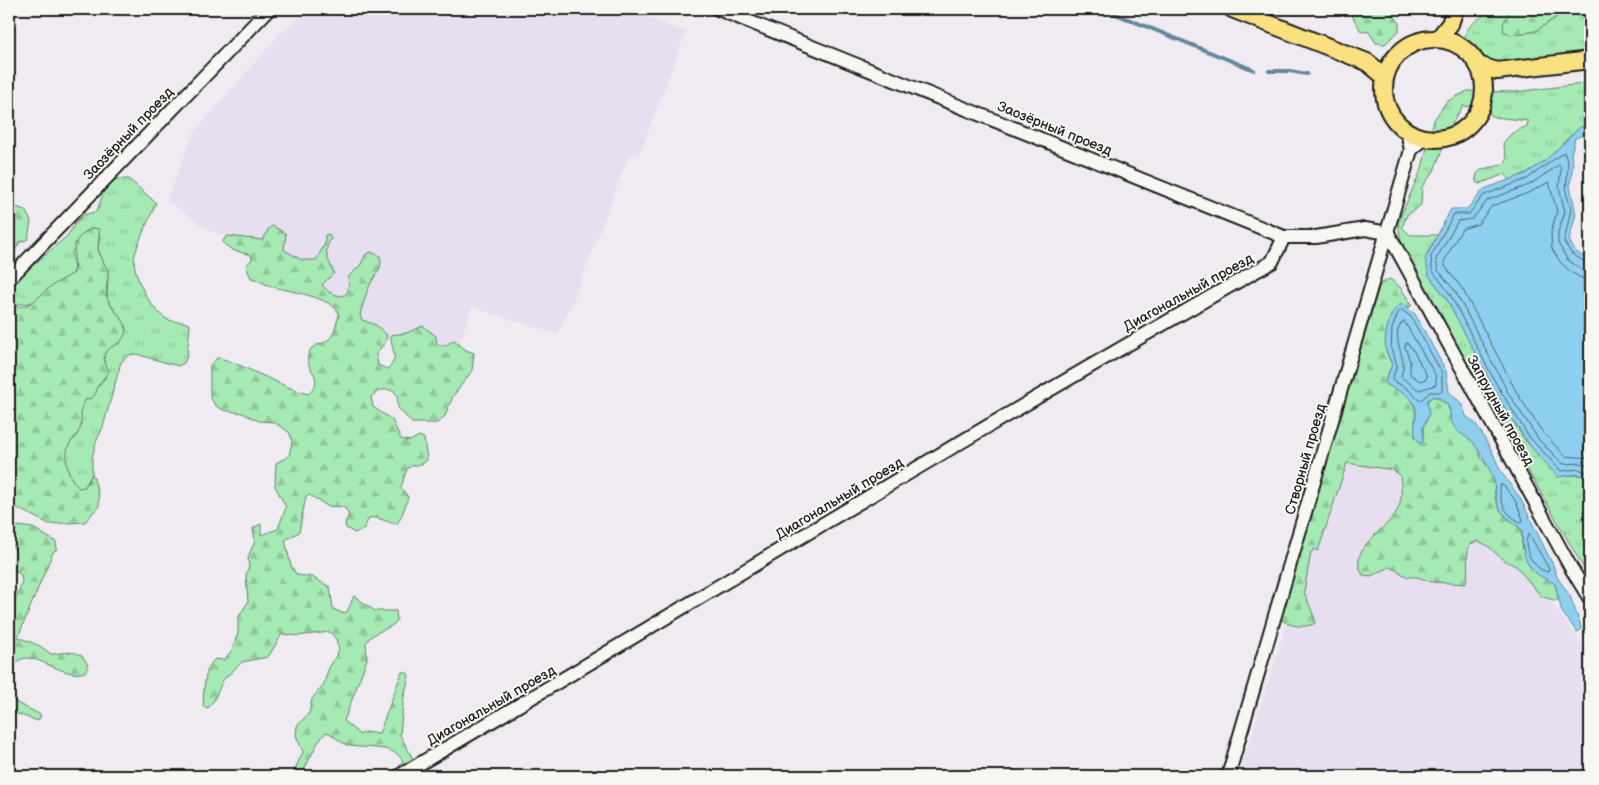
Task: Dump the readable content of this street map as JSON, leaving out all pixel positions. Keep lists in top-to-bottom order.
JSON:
{
  "streets": {
    "street": [
      "Заозёрный проезд",
      "Диагональный проезд",
      "Запрудный проезд",
      "Створный проезд"
    ]
  },
  "crossings": [
    ["Заозёрный проезд", "Диагональный проезд"],
    ["Заозёрный проезд", "Запрудный проезд"],
    ["Заозёрный проезд", "Створный проезд"],
    ["Запрудный проезд", "Створный проезд"]
  ]
}
